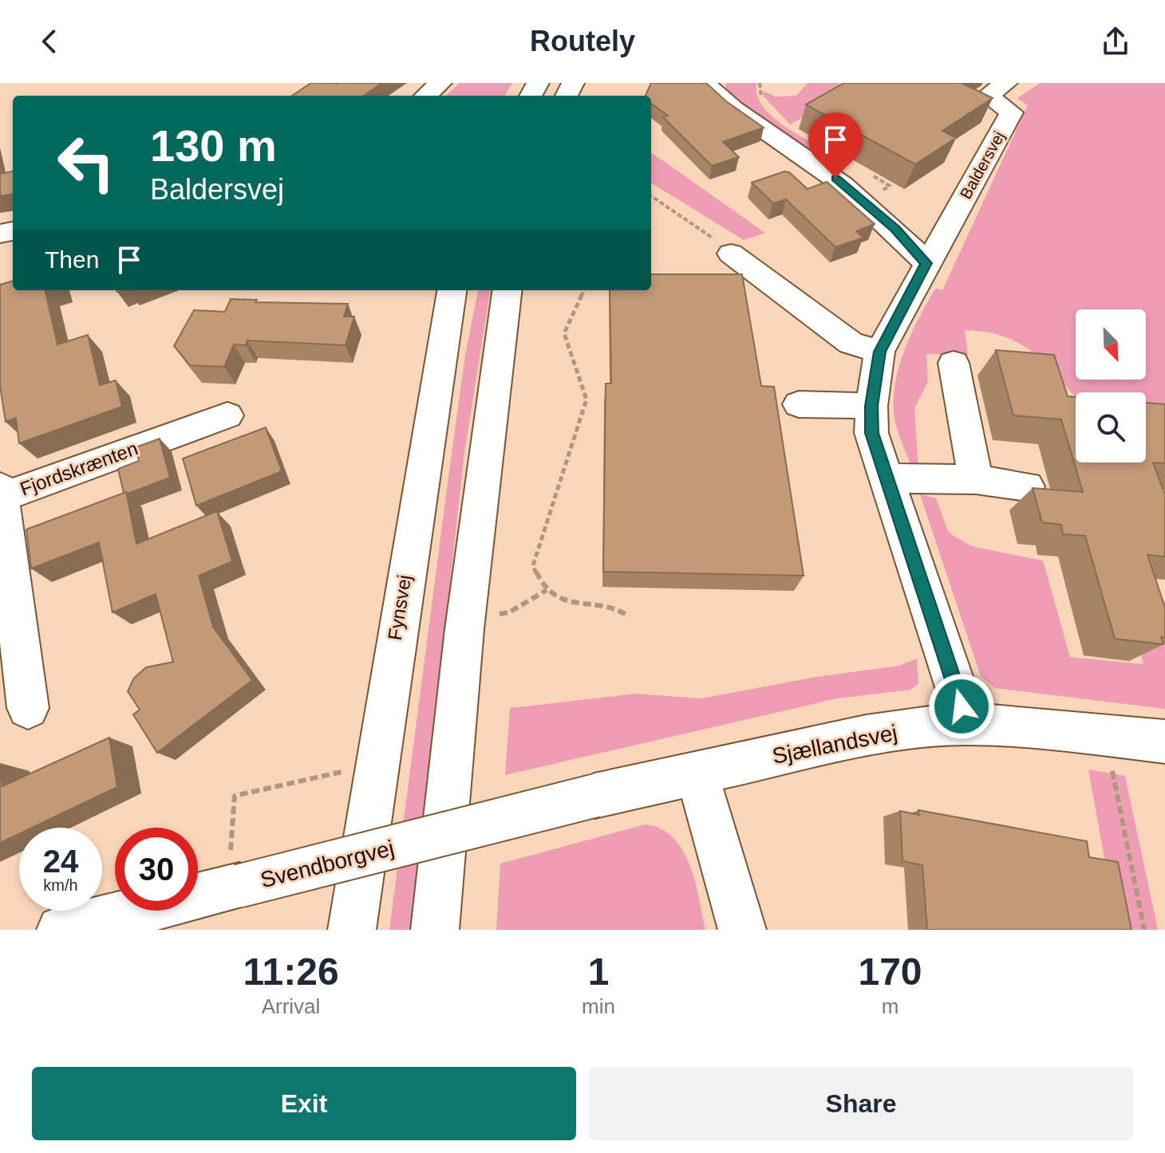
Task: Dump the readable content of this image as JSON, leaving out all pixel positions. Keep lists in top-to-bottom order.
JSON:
{
  "streets": {
    "street": [
      "Baldersvej",
      "Fjordskrænten",
      "Fynsvej",
      "Sjællandsvej",
      "Svendborgvej"
    ]
  },
  "crossings": [
    ["Baldersvej", "Sjællandsvej"],
    ["Sjællandsvej", "Svendborgvej"]
  ],
  "north": "bottom right",
  "page": {
    "header": "Routely",
    "turn": ["130 m", "Baldersvej"],
    "then": "Then",
    "speed": "24 km/h",
    "limit": "30",
    "eta": [
      "11:26",
      "Arrival",
      "1",
      "min",
      "170",
      "m"
    ],
    "buttons": ["Exit", "Share"]
  }
}
